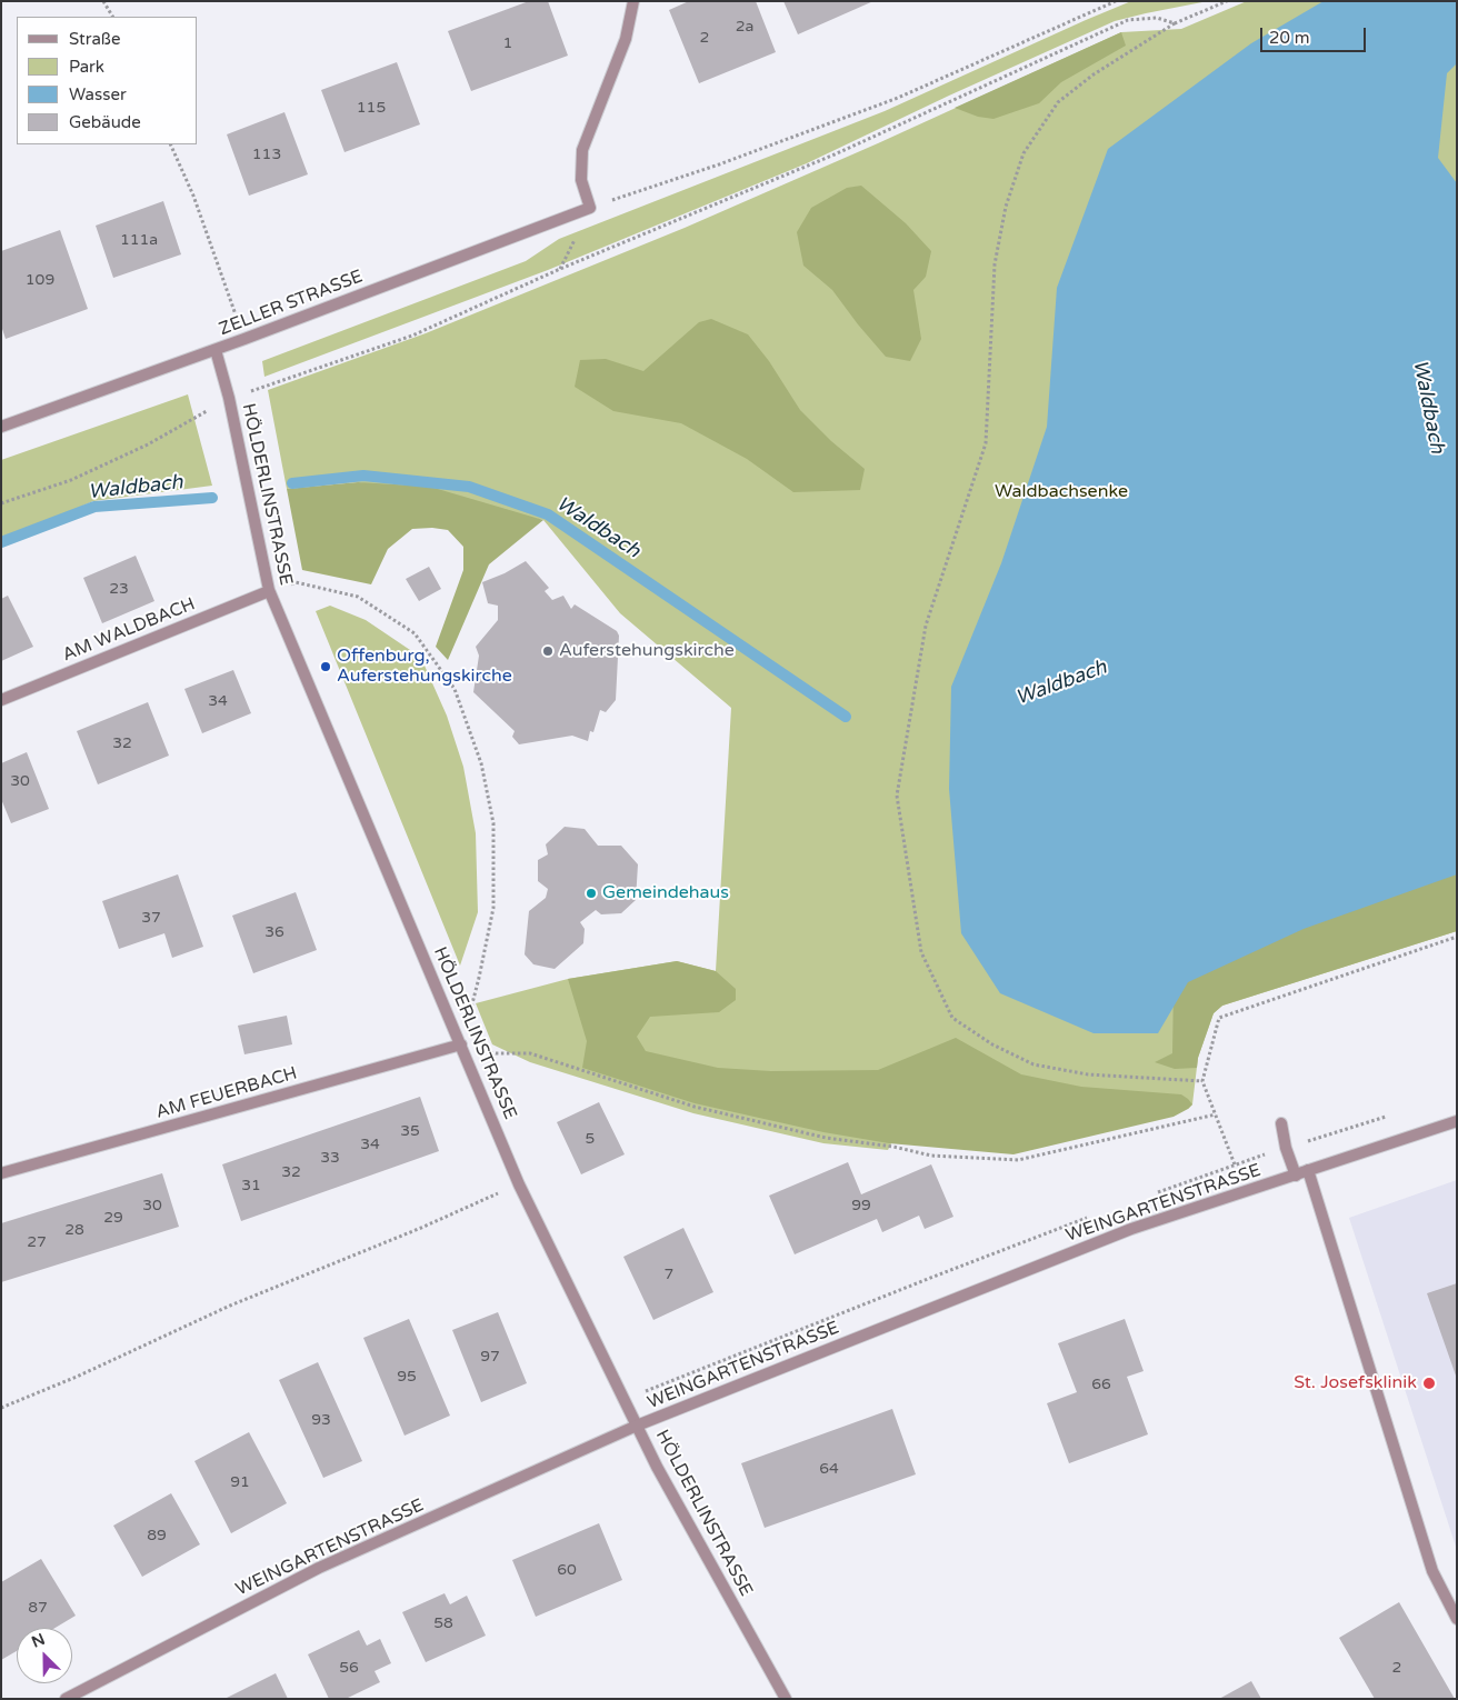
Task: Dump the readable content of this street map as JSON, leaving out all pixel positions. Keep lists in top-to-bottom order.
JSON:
{
  "streets": {
    "street": [
      "ZELLER STRASSE",
      "HÖLDERLINSTRASSE",
      "AM WALDBACH",
      "AM FEUERBACH",
      "WEINGARTENSTRASSE"
    ]
  },
  "crossings": [
    ["ZELLER STRASSE", "HÖLDERLINSTRASSE"],
    ["HÖLDERLINSTRASSE", "AM WALDBACH"],
    ["HÖLDERLINSTRASSE", "AM FEUERBACH"],
    ["HÖLDERLINSTRASSE", "WEINGARTENSTRASSE"]
  ],
  "water": ["Waldbach"],
  "parks": ["Waldbachsenke"],
  "places": [
    "Auferstehungskirche",
    "Offenburg, Auferstehungskirche",
    "Gemeindehaus",
    "St. Josefsklinik"
  ],
  "house_numbers": [
    "2a",
    "2",
    "1",
    "115",
    "113",
    "111a",
    "109",
    "23",
    "34",
    "32",
    "30",
    "37",
    "36",
    "35",
    "5",
    "34",
    "33",
    "32",
    "31",
    "30",
    "99",
    "29",
    "28",
    "27",
    "7",
    "97",
    "95",
    "66",
    "93",
    "64",
    "91",
    "89",
    "60",
    "87",
    "58",
    "56",
    "2"
  ],
  "legend": [
    "Straße",
    "Park",
    "Wasser",
    "Gebäude"
  ],
  "scale_bar": "20 m",
  "north": "top left"
}
